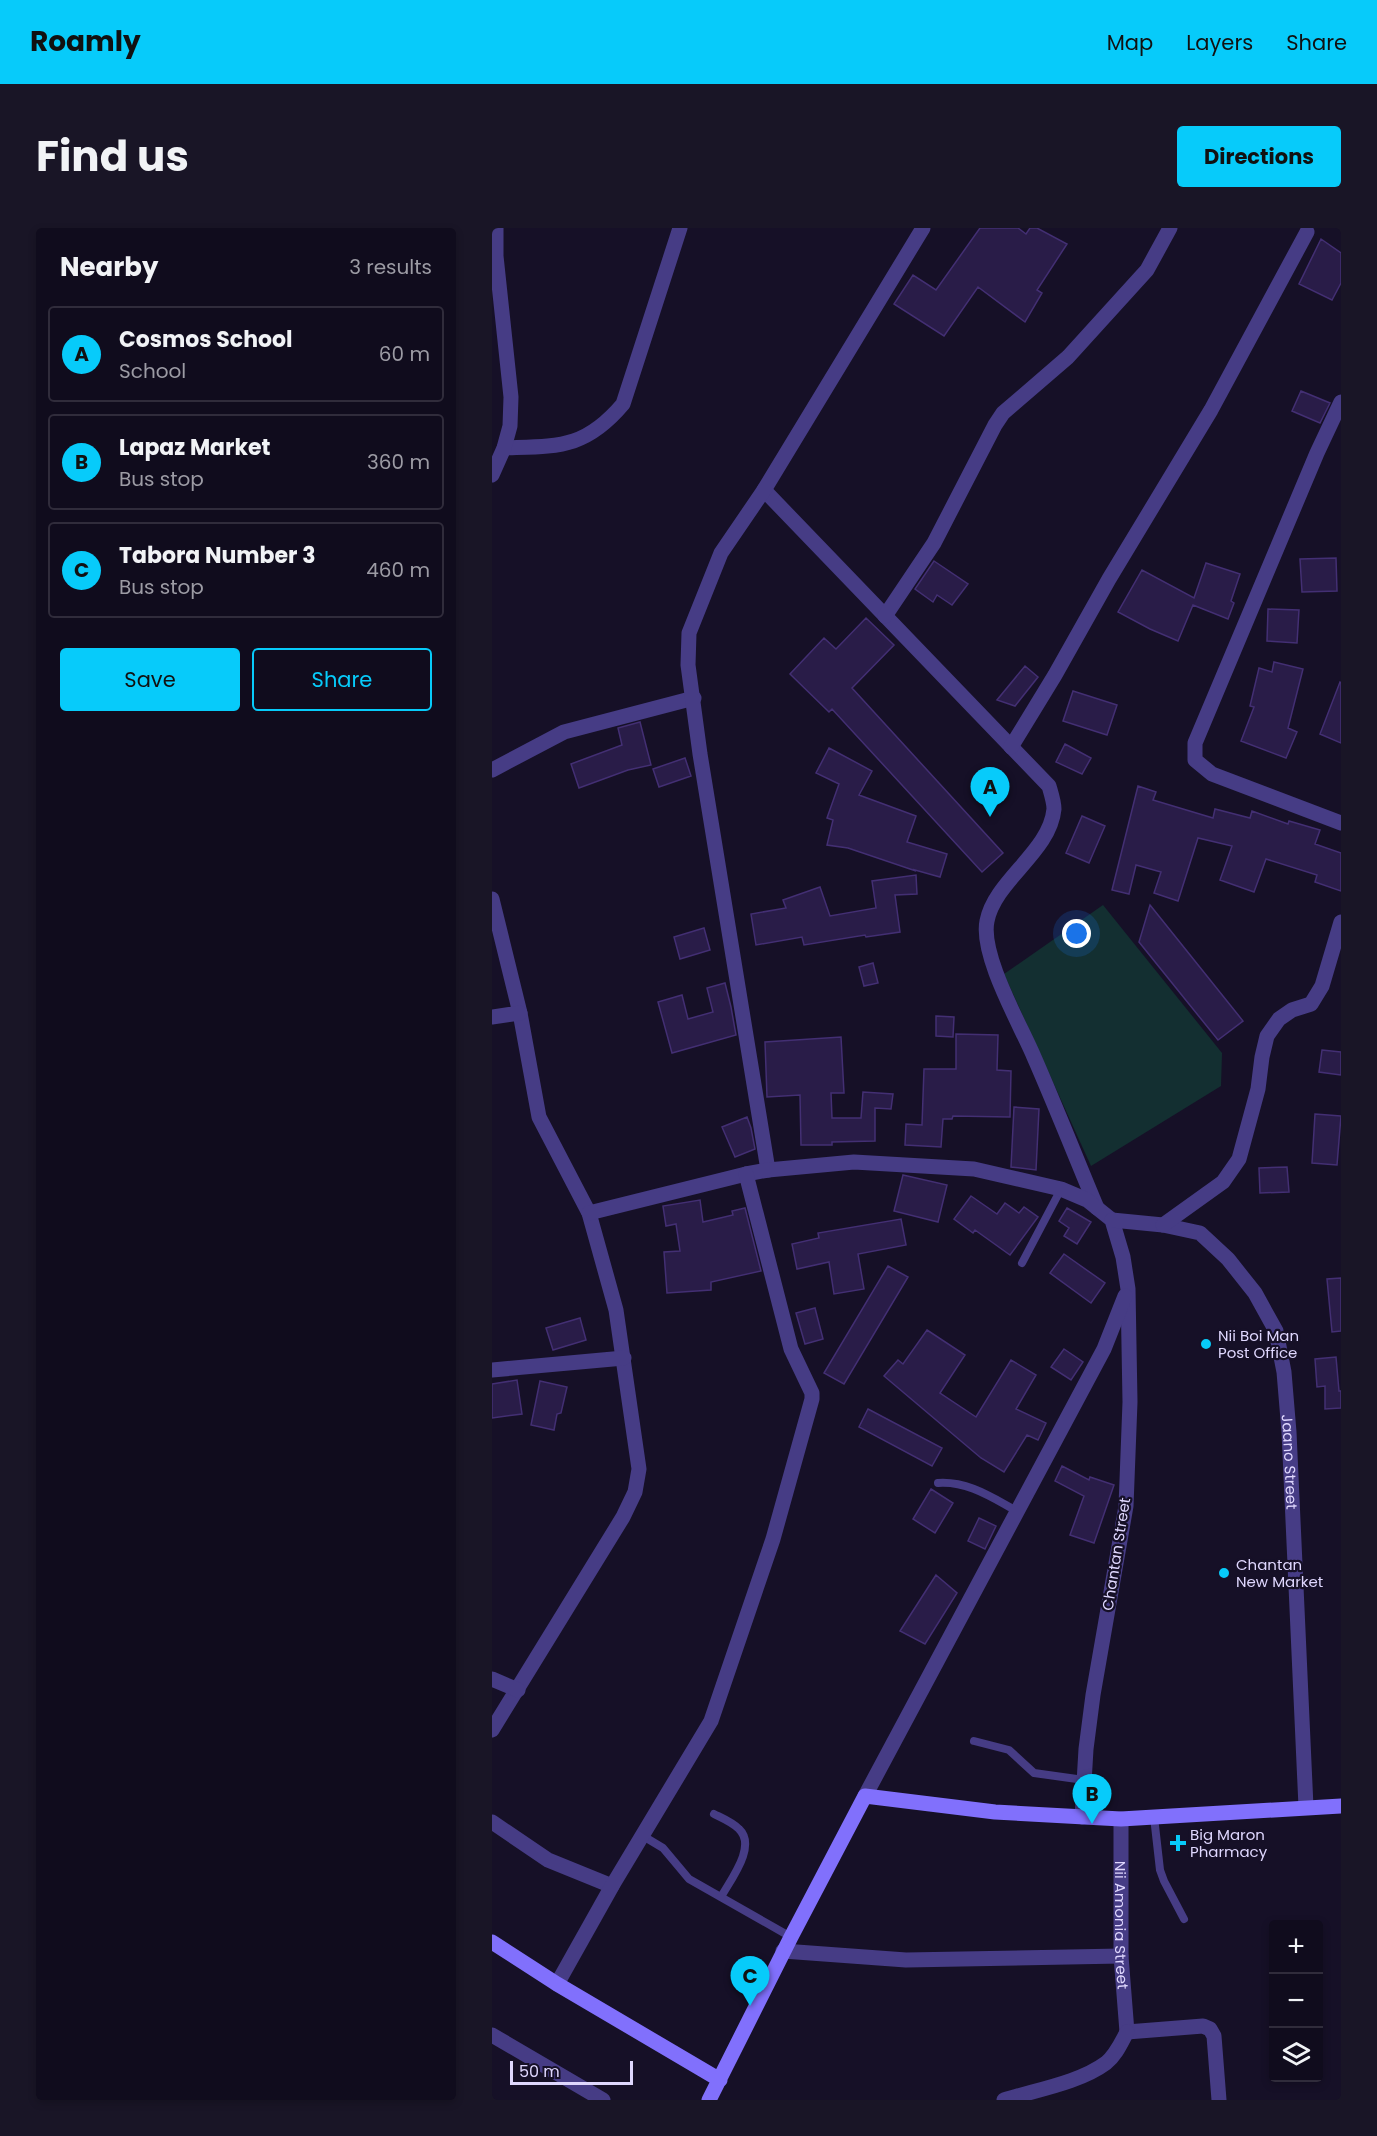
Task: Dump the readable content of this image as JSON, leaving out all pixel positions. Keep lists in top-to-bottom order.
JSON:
{
  "streets": {
    "street": ["Jaano Street", "Chantan Street", "Nii Amonia Street"]
  },
  "crossings": [
    ["Jaano Street", "Chantan Street"]
  ],
  "places": {
    "other": ["Nii Boi Man Post Office", "Chantan New Market"],
    "health": ["Big Maron Pharmacy"]
  },
  "scale_bar": "50 m",
  "page": {
    "header": "Roamly",
    "nav": ["Map", "Layers", "Share"],
    "title": "Find us",
    "buttons": [
      "Directions",
      ["Save", "Share"]
    ],
    "heading": ["Nearby", "3 results"],
    "list": [
      {
        "mark": "A",
        "name": "Cosmos School",
        "note": "School",
        "value": "60 m"
      },
      {
        "mark": "B",
        "name": "Lapaz Market",
        "note": "Bus stop",
        "value": "360 m"
      },
      {
        "mark": "C",
        "name": "Tabora Number 3",
        "note": "Bus stop",
        "value": "460 m"
      }
    ],
    "pins": ["A", "B", "C"],
    "map_buttons": ["+", "−"],
    "scale": "50 m"
  }
}
